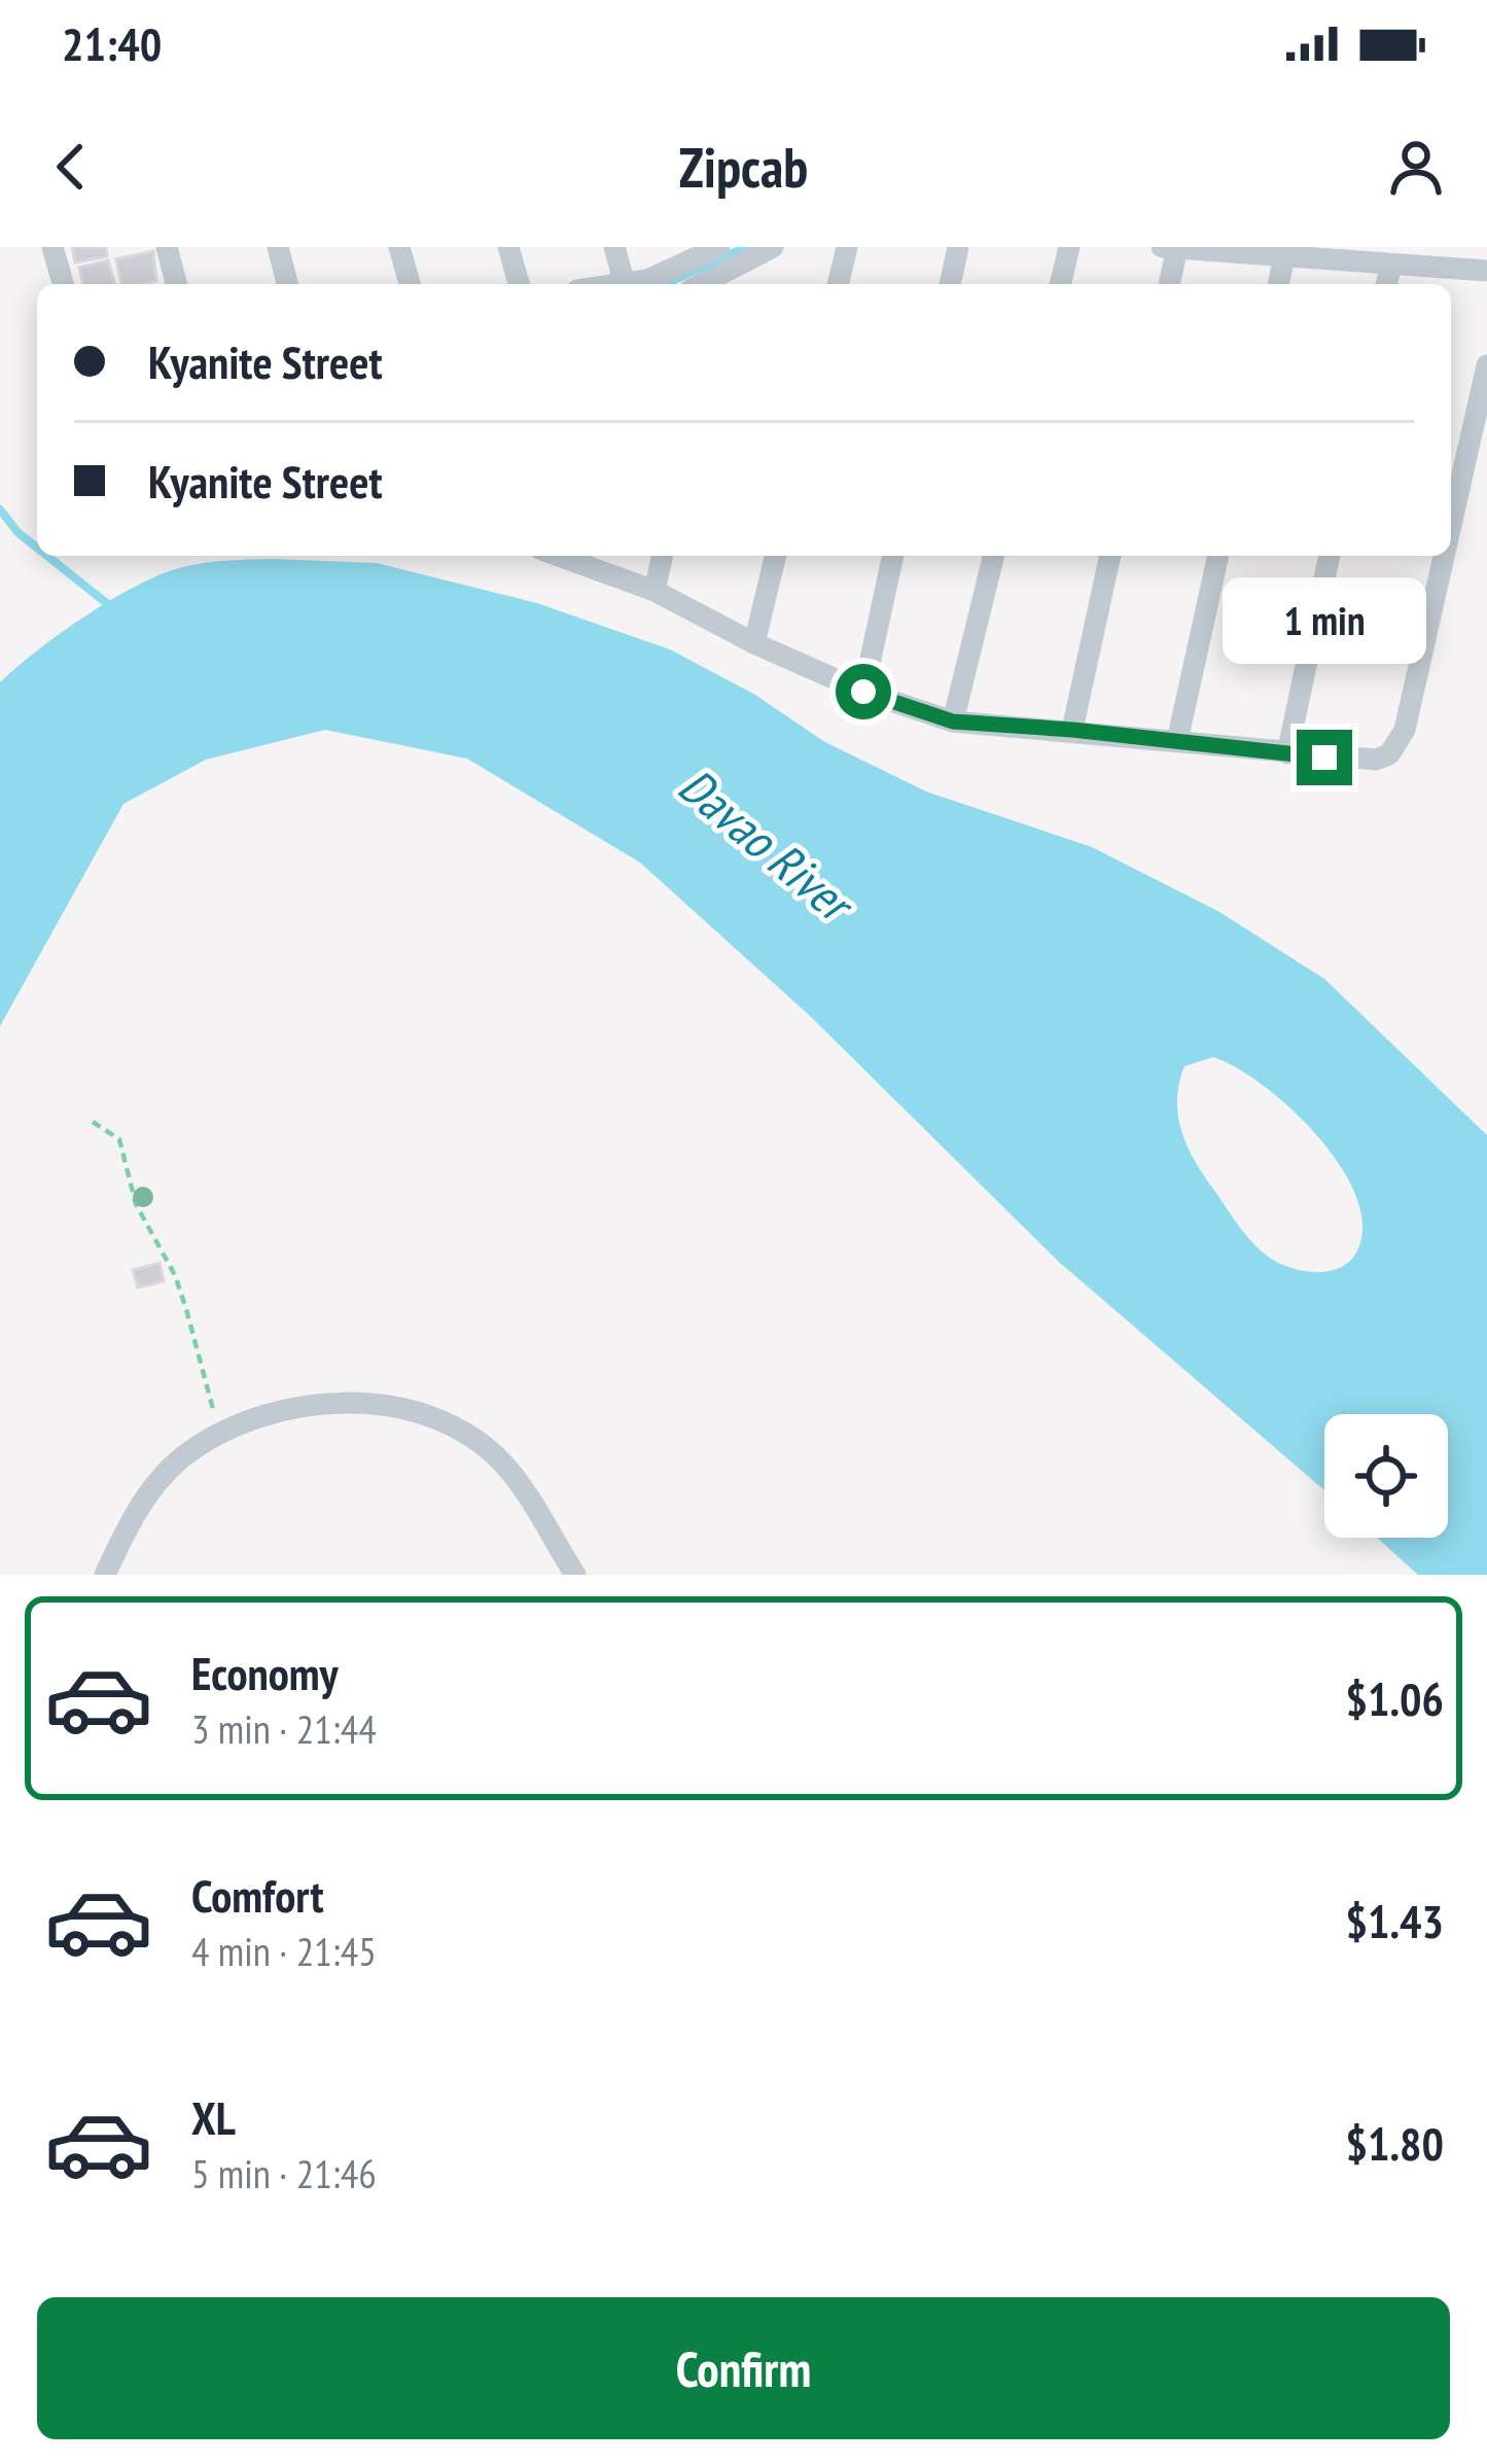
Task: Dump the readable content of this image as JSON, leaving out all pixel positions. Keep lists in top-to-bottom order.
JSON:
{
  "water": ["Davao River"],
  "page": {
    "status": "21:40",
    "header": "Zipcab",
    "banner": ["Kyanite Street", "Kyanite Street"],
    "bubble": "1 min",
    "list": [
      {
        "name": "Economy",
        "note": "3 min · 21:44",
        "value": "$1.06"
      },
      {
        "name": "Comfort",
        "note": "4 min · 21:45",
        "value": "$1.43"
      },
      {
        "name": "XL",
        "note": "5 min · 21:46",
        "value": "$1.80"
      }
    ],
    "buttons": "Confirm"
  }
}
